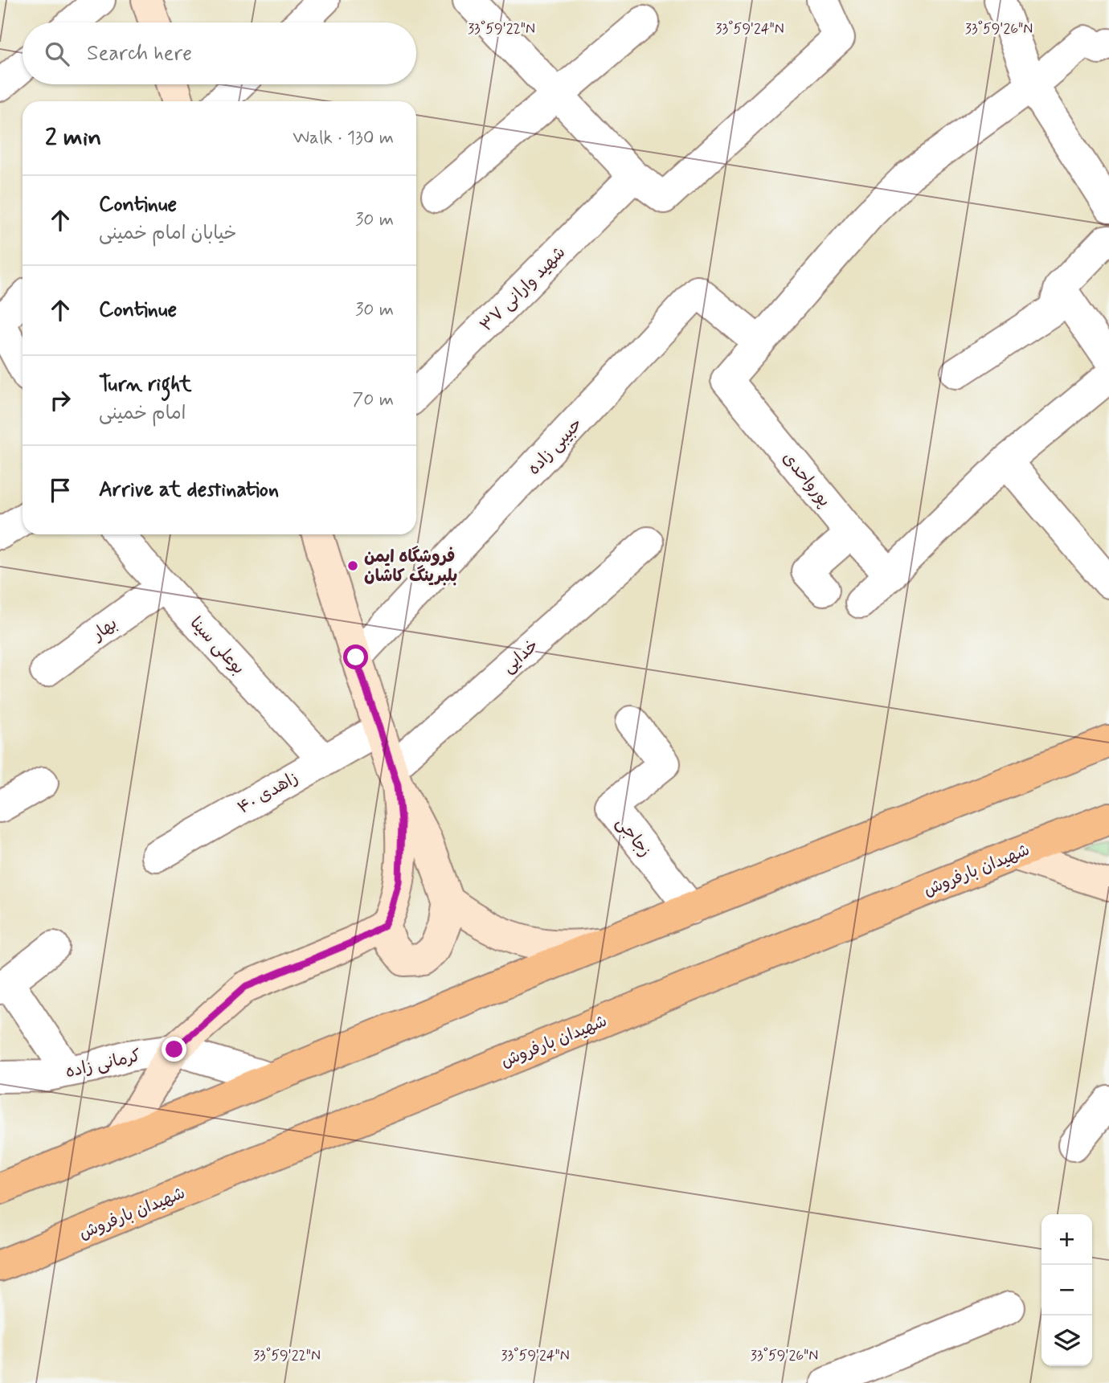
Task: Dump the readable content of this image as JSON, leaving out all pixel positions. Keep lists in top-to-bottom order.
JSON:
{
  "streets": {
    "highway": ["شهیدان بارفروش"],
    "street": [
      "شهید وارانی ۳۷",
      "حبیبی زاده",
      "پورواحدی",
      "بهار",
      "بوعلی سینا",
      "خدایی",
      "زاهدی ۴۰",
      "زجاجی",
      "کرمانی زاده"
    ]
  },
  "crossings": [
    ["حبیبی زاده", "پورواحدی"],
    ["بهار", "بوعلی سینا"],
    ["بوعلی سینا", "زاهدی ۴۰"]
  ],
  "places": ["فروشگاه ایمن بلبرینگ کاشان"],
  "page": {
    "search": "Search here",
    "heading": ["2 min", "Walk · 130 m"],
    "list": [
      ["Continue", "خیابان امام خمینی", "30 m"],
      ["Continue", "30 m"],
      ["Turn right", "امام خمینی", "70 m"],
      "Arrive at destination"
    ],
    "map_buttons": ["+", "−"]
  },
  "coordinates": ["33°59'22\"N", "33°59'24\"N", "33°59'26\"N"]
}
